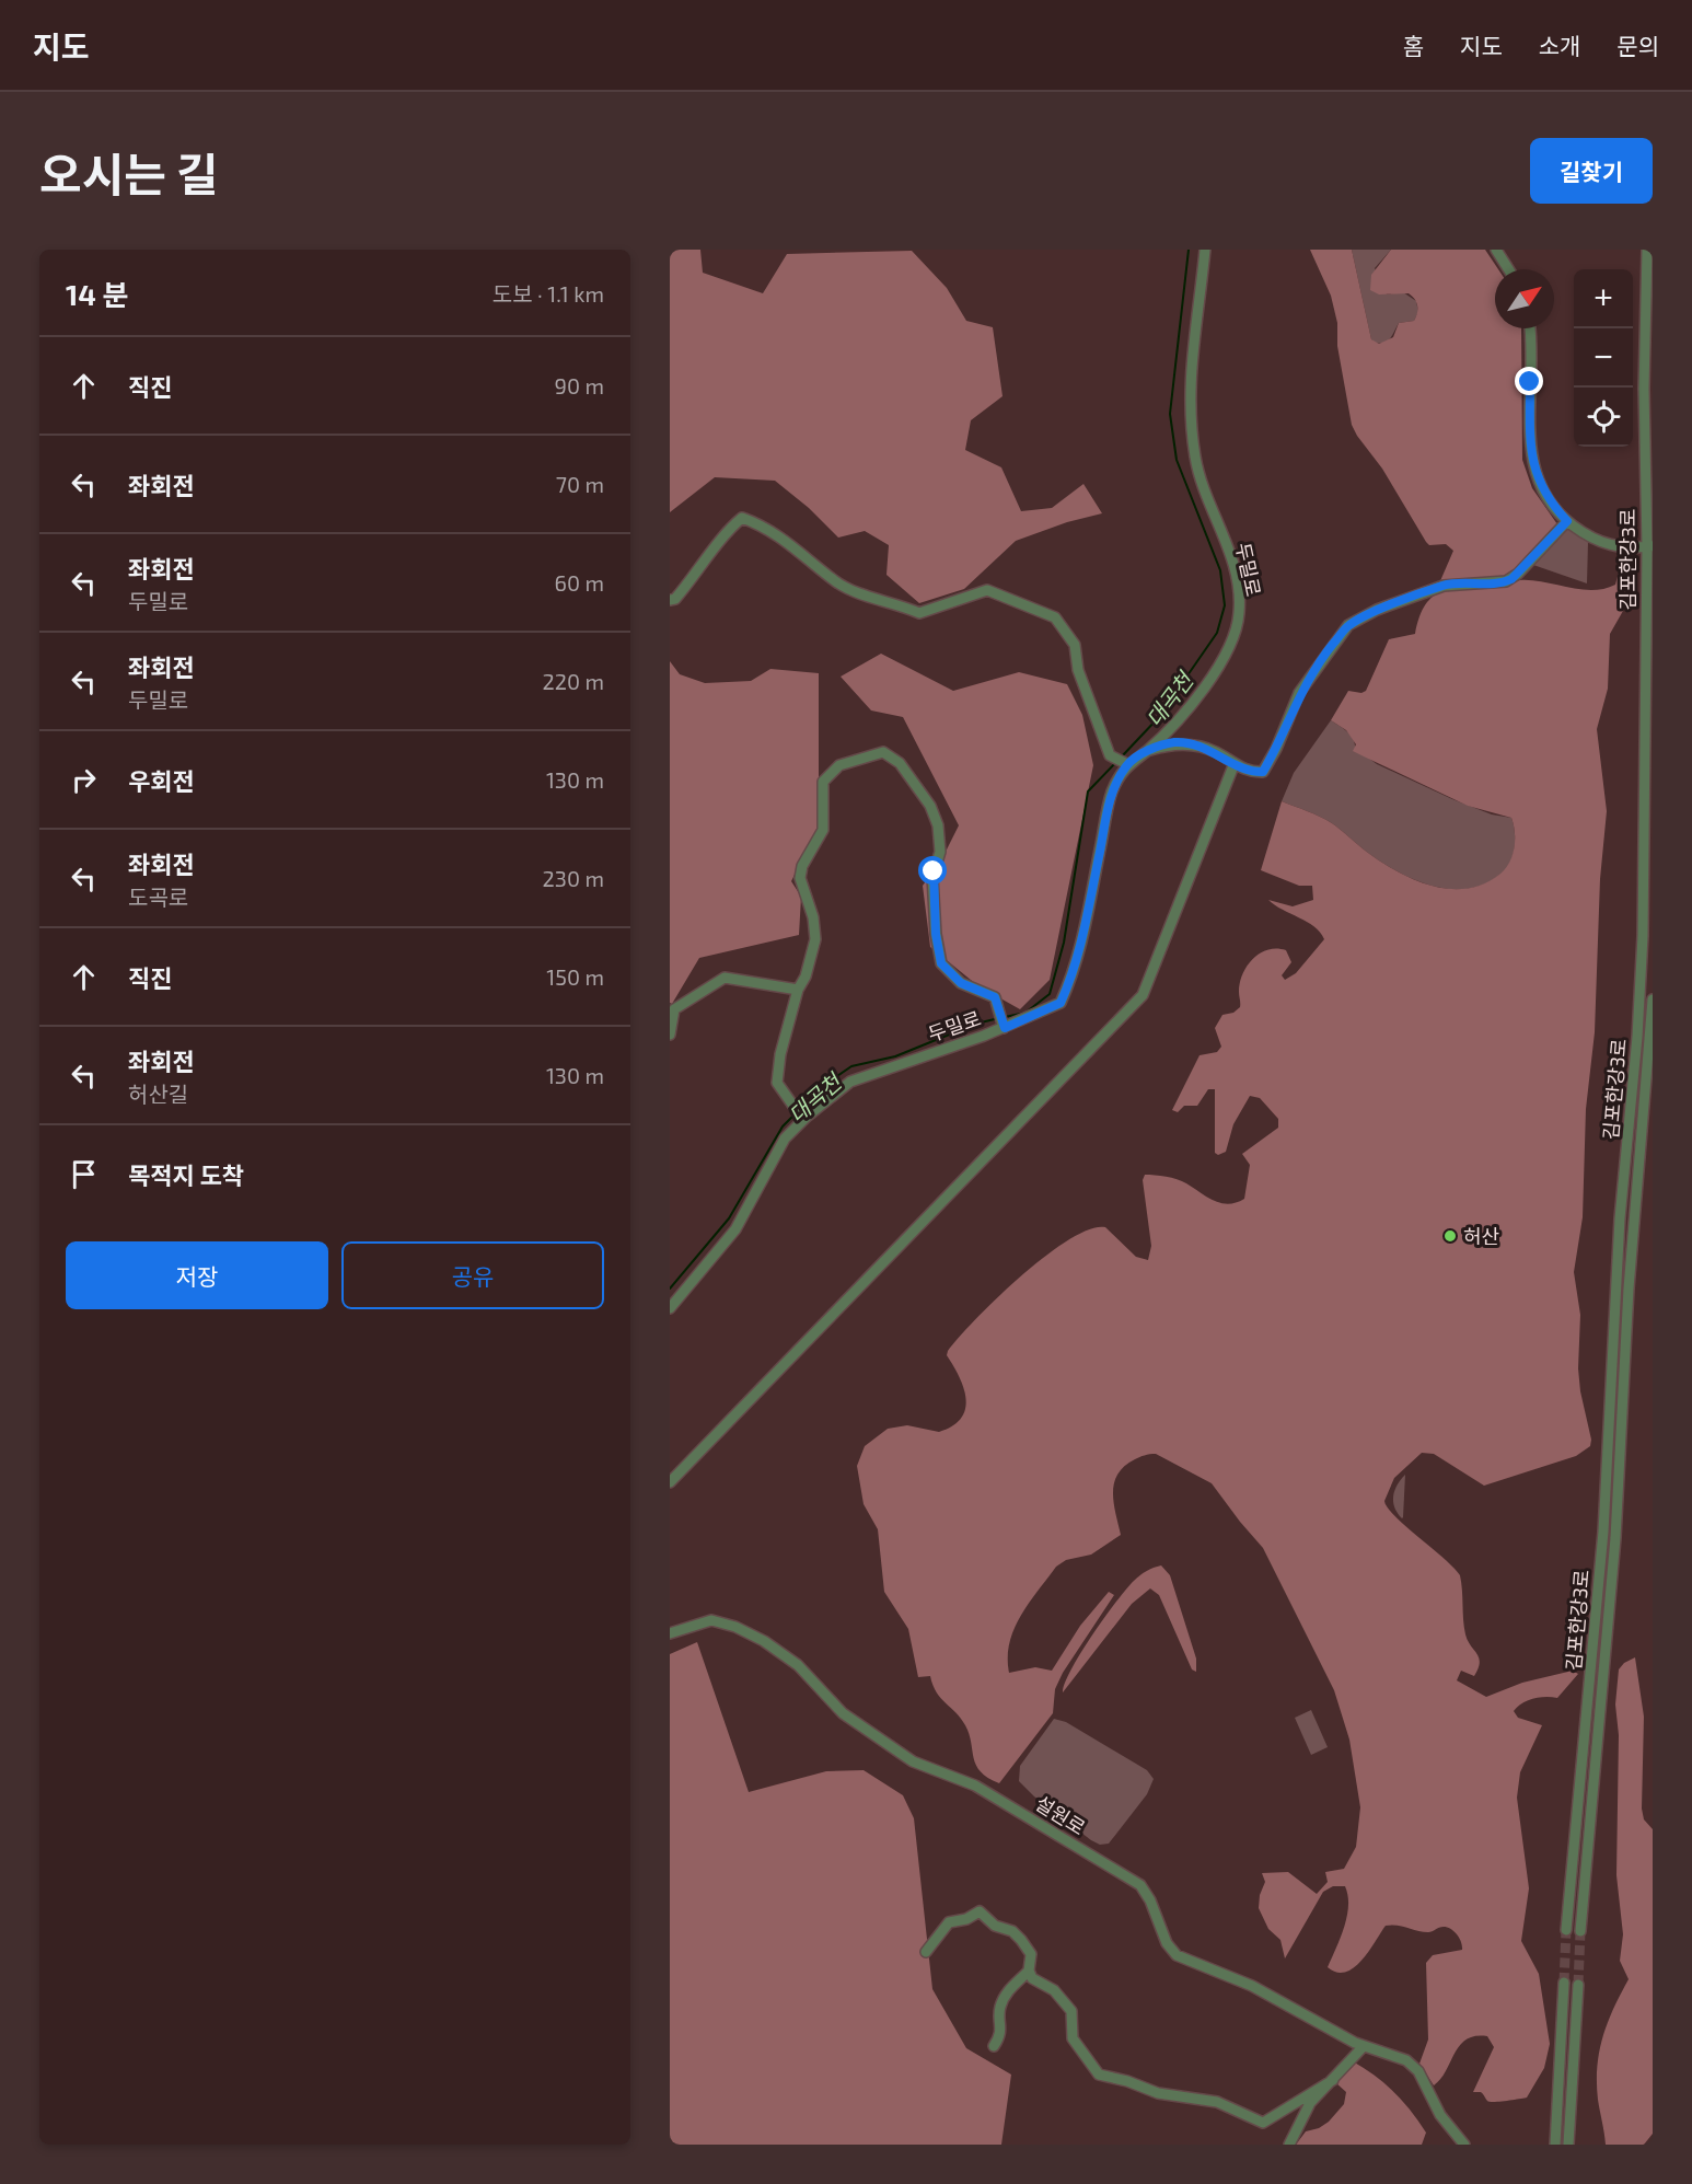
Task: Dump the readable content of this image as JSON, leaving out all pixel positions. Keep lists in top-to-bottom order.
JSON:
{
  "streets": {
    "street": ["김포한강3로", "두밀로", "설원로"]
  },
  "water": ["대곡천"],
  "places": ["허산"],
  "north": "top right",
  "page": {
    "header": "지도",
    "nav": [
      "홈",
      "지도",
      "소개",
      "문의"
    ],
    "title": "오시는 길",
    "buttons": [
      "길찾기",
      ["저장", "공유"]
    ],
    "heading": ["14 분", "도보 · 1.1 km"],
    "map_buttons": ["+", "−"],
    "list": [
      ["직진", "90 m"],
      ["좌회전", "70 m"],
      ["좌회전", "두밀로", "60 m"],
      ["좌회전", "두밀로", "220 m"],
      ["우회전", "130 m"],
      ["좌회전", "도곡로", "230 m"],
      ["직진", "150 m"],
      ["좌회전", "허산길", "130 m"],
      "목적지 도착"
    ]
  }
}
